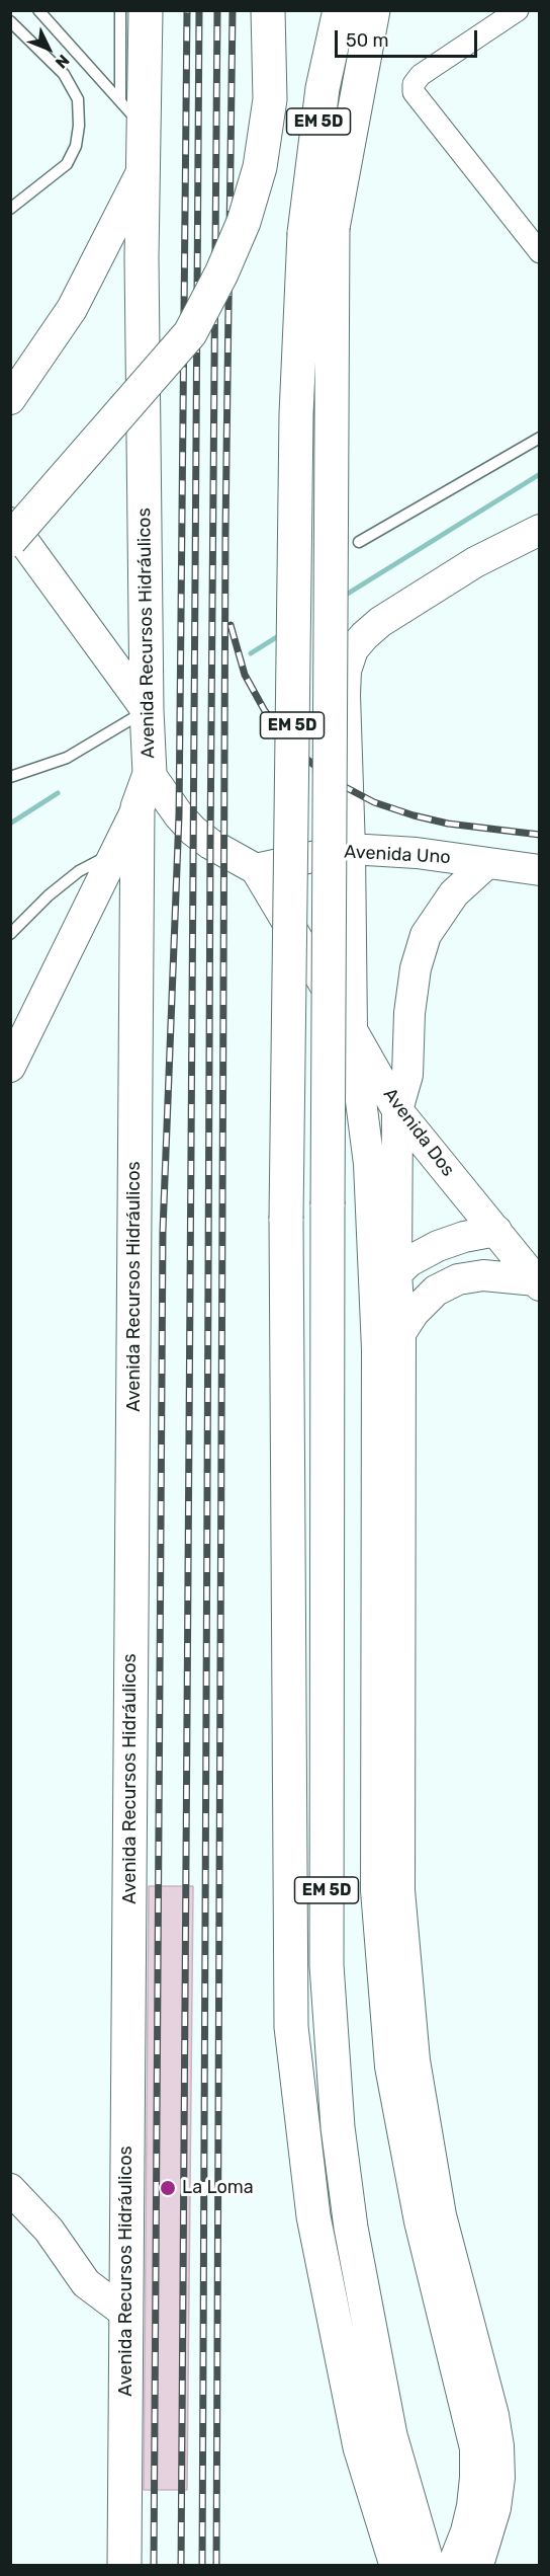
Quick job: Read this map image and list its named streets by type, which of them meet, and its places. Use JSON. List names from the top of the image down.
{
  "streets": {
    "main road": [
      "EM 5D",
      "Avenida Recursos Hidráulicos",
      "Avenida Uno",
      "Avenida Dos"
    ]
  },
  "crossings": [
    ["Avenida Uno", "Avenida Dos"]
  ],
  "places": ["La Loma"],
  "scale_bar": "50 m",
  "north": "bottom right"
}
